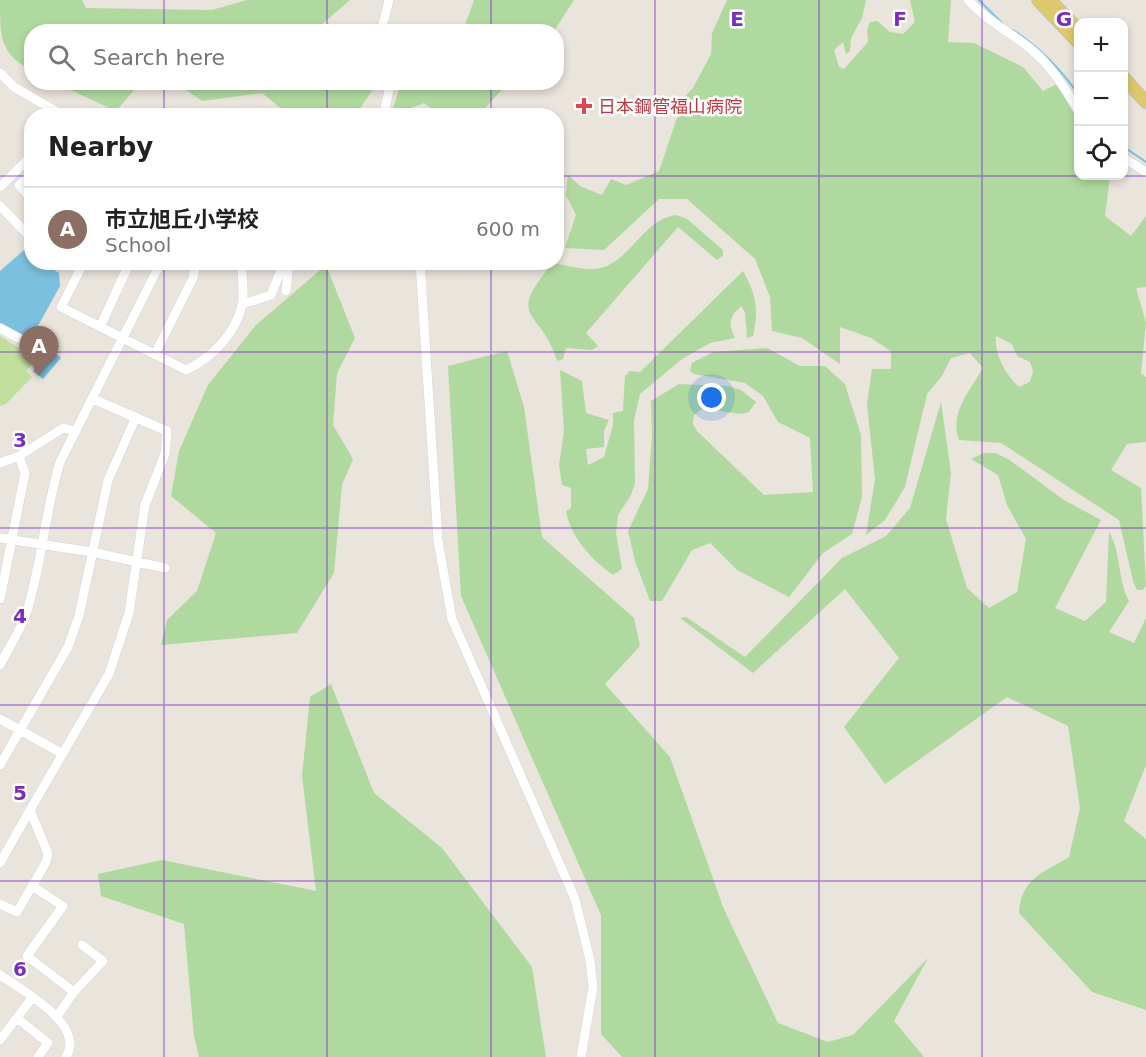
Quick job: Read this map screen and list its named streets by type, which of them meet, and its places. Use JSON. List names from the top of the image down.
{
  "places": {
    "health": ["日本鋼管福山病院"]
  },
  "page": {
    "map_buttons": ["+", "−"],
    "search": "Search here",
    "heading": "Nearby",
    "list": [
      {
        "mark": "A",
        "name": "市立旭丘小学校",
        "note": "School",
        "value": "600 m"
      }
    ],
    "pins": "A"
  },
  "grid": {
    "columns": ["E", "F", "G"],
    "rows": [
      "3",
      "4",
      "5",
      "6"
    ]
  }
}
